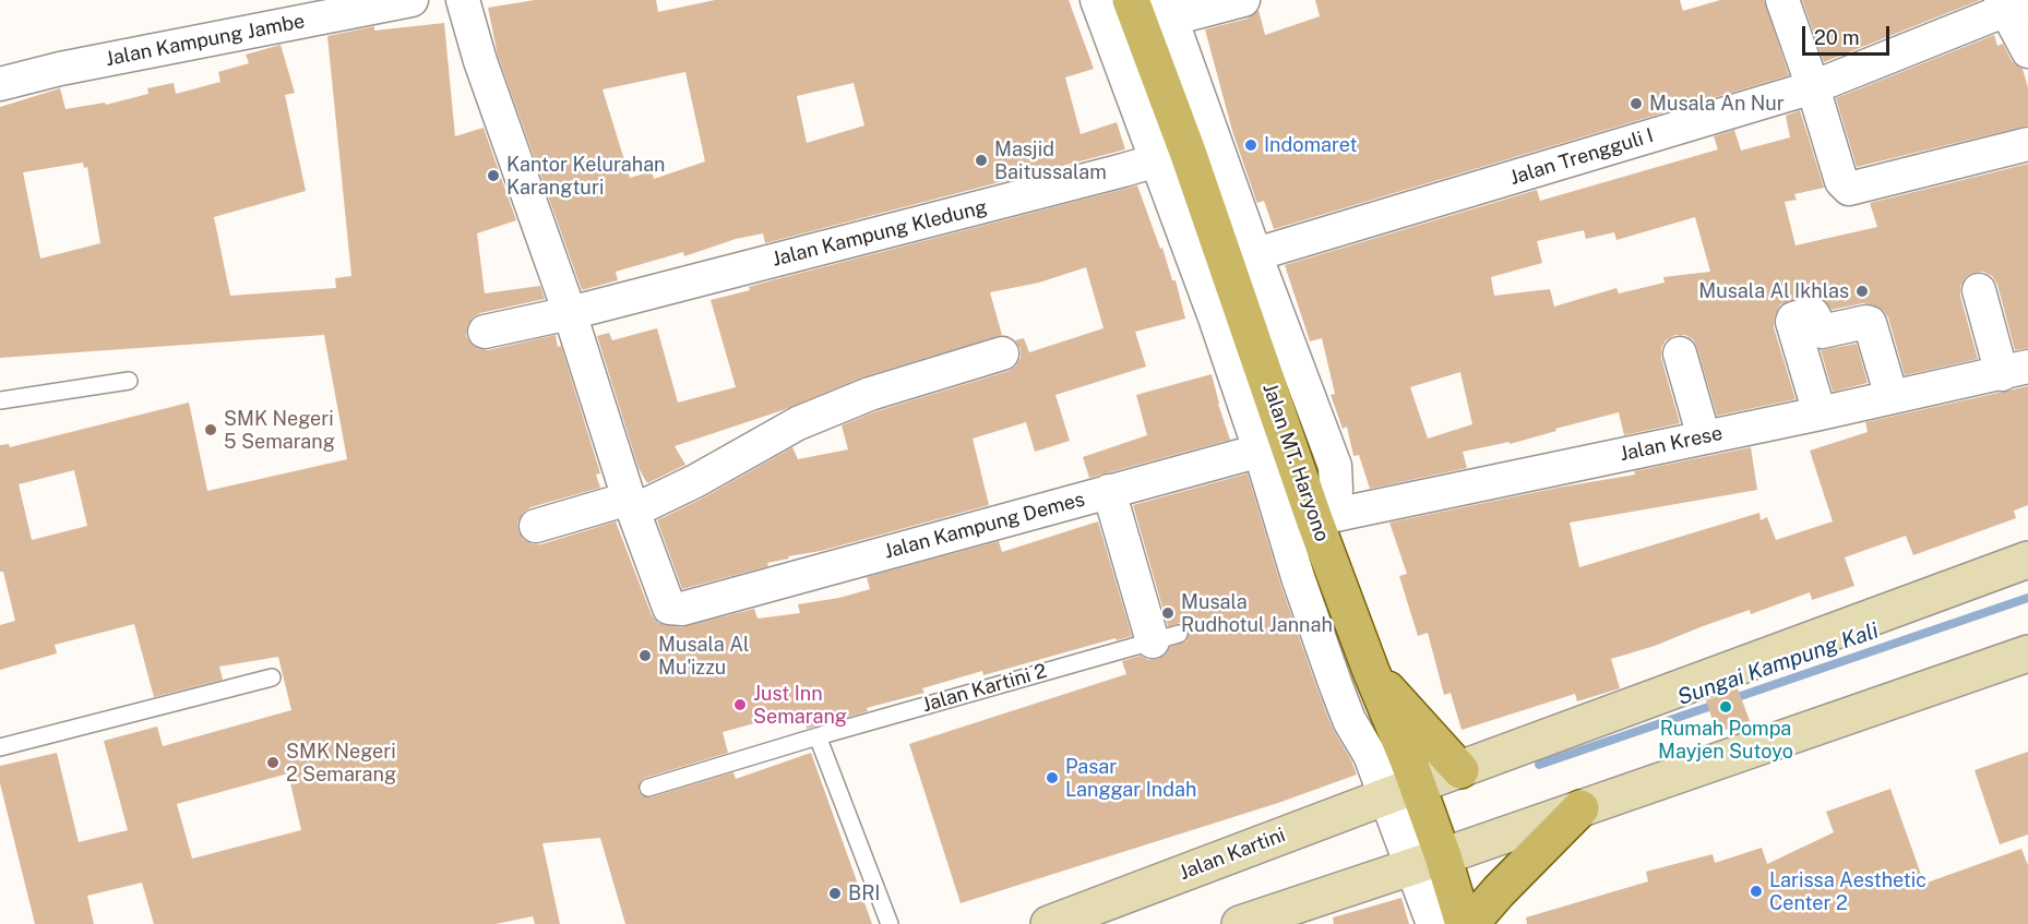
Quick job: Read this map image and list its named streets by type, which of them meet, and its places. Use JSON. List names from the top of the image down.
{
  "streets": {
    "main road": ["Jalan MT. Haryono", "Jalan Kartini"],
    "street": [
      "Jalan Kampung Jambe",
      "Jalan Trengguli I",
      "Jalan Kampung Kledung",
      "Jalan Krese",
      "Jalan Kampung Demes",
      "Jalan Kartini 2"
    ]
  },
  "crossings": [
    ["Jalan Trengguli I", "Jalan MT. Haryono"],
    ["Jalan Kampung Kledung", "Jalan MT. Haryono"],
    ["Jalan Krese", "Jalan MT. Haryono"],
    ["Jalan MT. Haryono", "Jalan Kampung Demes"],
    ["Jalan MT. Haryono", "Jalan Kartini"],
    ["Jalan Kampung Demes", "Jalan Kartini 2"]
  ],
  "water": ["Sungai Kampung Kali"],
  "places": [
    "Musala An Nur",
    "Indomaret",
    "Masjid Baitussalam",
    "Kantor Kelurahan Karangturi",
    "Musala Al Ikhlas",
    "SMK Negeri 5 Semarang",
    "Musala Rudhotul Jannah",
    "Musala Al Mu'izzu",
    "Just Inn Semarang",
    "Rumah Pompa Mayjen Sutoyo",
    "SMK Negeri 2 Semarang",
    "Pasar Langgar Indah",
    "Larissa Aesthetic Center 2",
    "BRI"
  ],
  "scale_bar": "20 m"
}
